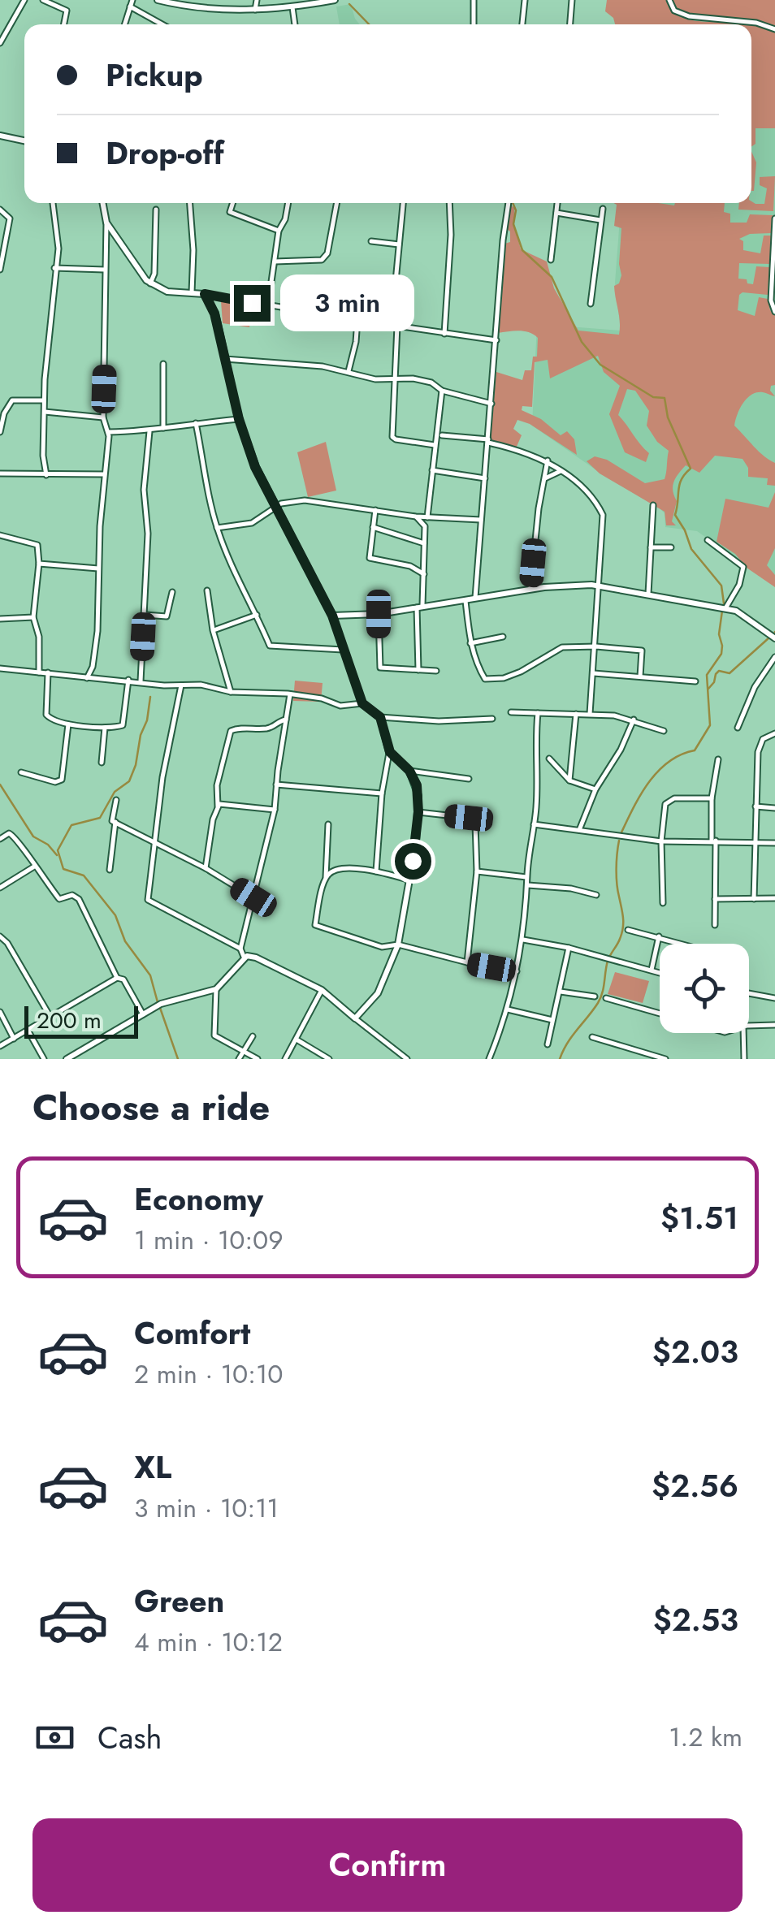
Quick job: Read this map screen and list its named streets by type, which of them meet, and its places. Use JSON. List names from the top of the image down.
{
  "scale_bar": "200 m",
  "page": {
    "banner": ["Pickup", "Drop-off"],
    "bubble": "3 min",
    "scale": "200 m",
    "heading": "Choose a ride",
    "list": [
      {
        "name": "Economy",
        "note": "1 min · 10:09",
        "value": "$1.51"
      },
      {
        "name": "Comfort",
        "note": "2 min · 10:10",
        "value": "$2.03"
      },
      {
        "name": "XL",
        "note": "3 min · 10:11",
        "value": "$2.56"
      },
      {
        "name": "Green",
        "note": "4 min · 10:12",
        "value": "$2.53"
      }
    ],
    "pay": ["Cash", "1.2 km"],
    "buttons": "Confirm"
  }
}
